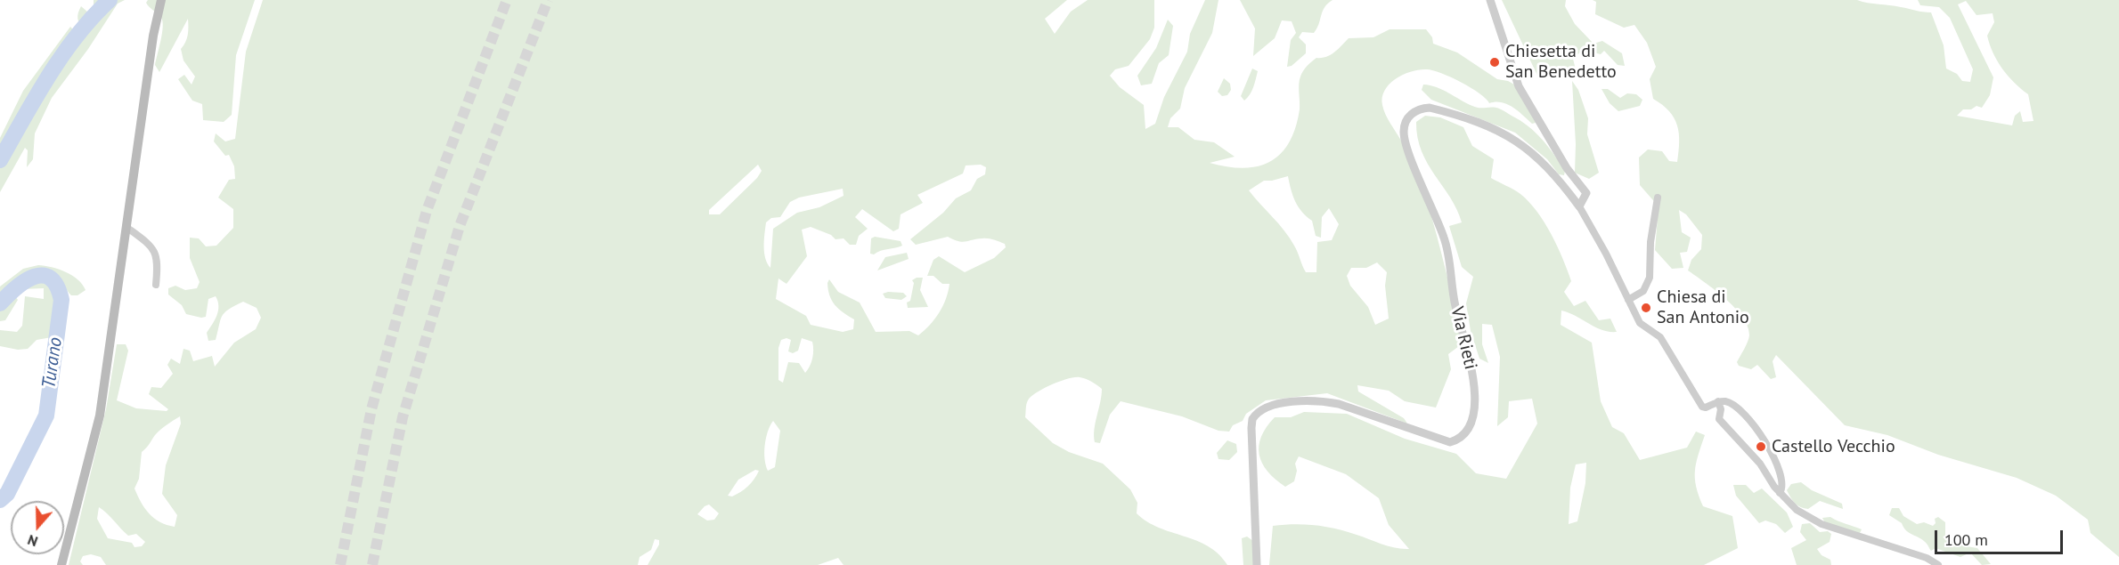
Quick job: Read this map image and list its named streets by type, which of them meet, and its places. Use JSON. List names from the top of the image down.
{
  "streets": {
    "street": ["Via Rieti"]
  },
  "water": ["Turano"],
  "places": ["Chiesetta di San Benedetto", "Chiesa di San Antonio", "Castello Vecchio"],
  "scale_bar": "100 m",
  "north": "bottom"
}
